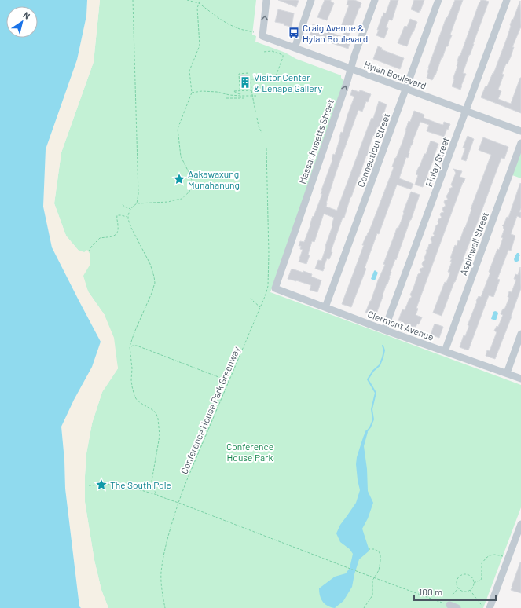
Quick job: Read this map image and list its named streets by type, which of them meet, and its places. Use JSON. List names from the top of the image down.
{
  "streets": {
    "street": [
      "Hylan Boulevard",
      "Massachusetts Street",
      "Connecticut Street",
      "Finlay Street",
      "Aspinwall Street",
      "Clermont Avenue"
    ],
    "path": ["Conference House Park Greenway"]
  },
  "crossings": [
    ["Hylan Boulevard", "Massachusetts Street"],
    ["Hylan Boulevard", "Connecticut Street"],
    ["Hylan Boulevard", "Finlay Street"],
    ["Massachusetts Street", "Clermont Avenue"],
    ["Connecticut Street", "Clermont Avenue"],
    ["Finlay Street", "Clermont Avenue"],
    ["Aspinwall Street", "Clermont Avenue"]
  ],
  "one_way": ["Massachusetts Street"],
  "parks": ["Conference House Park"],
  "places": {
    "bus stop": ["Craig Avenue & Hylan Boulevard"],
    "building": ["Visitor Center & Lenape Gallery"],
    "place": ["Aakawaxung Munahanung", "The South Pole"]
  },
  "scale_bar": "100 m",
  "north": "top right"
}
